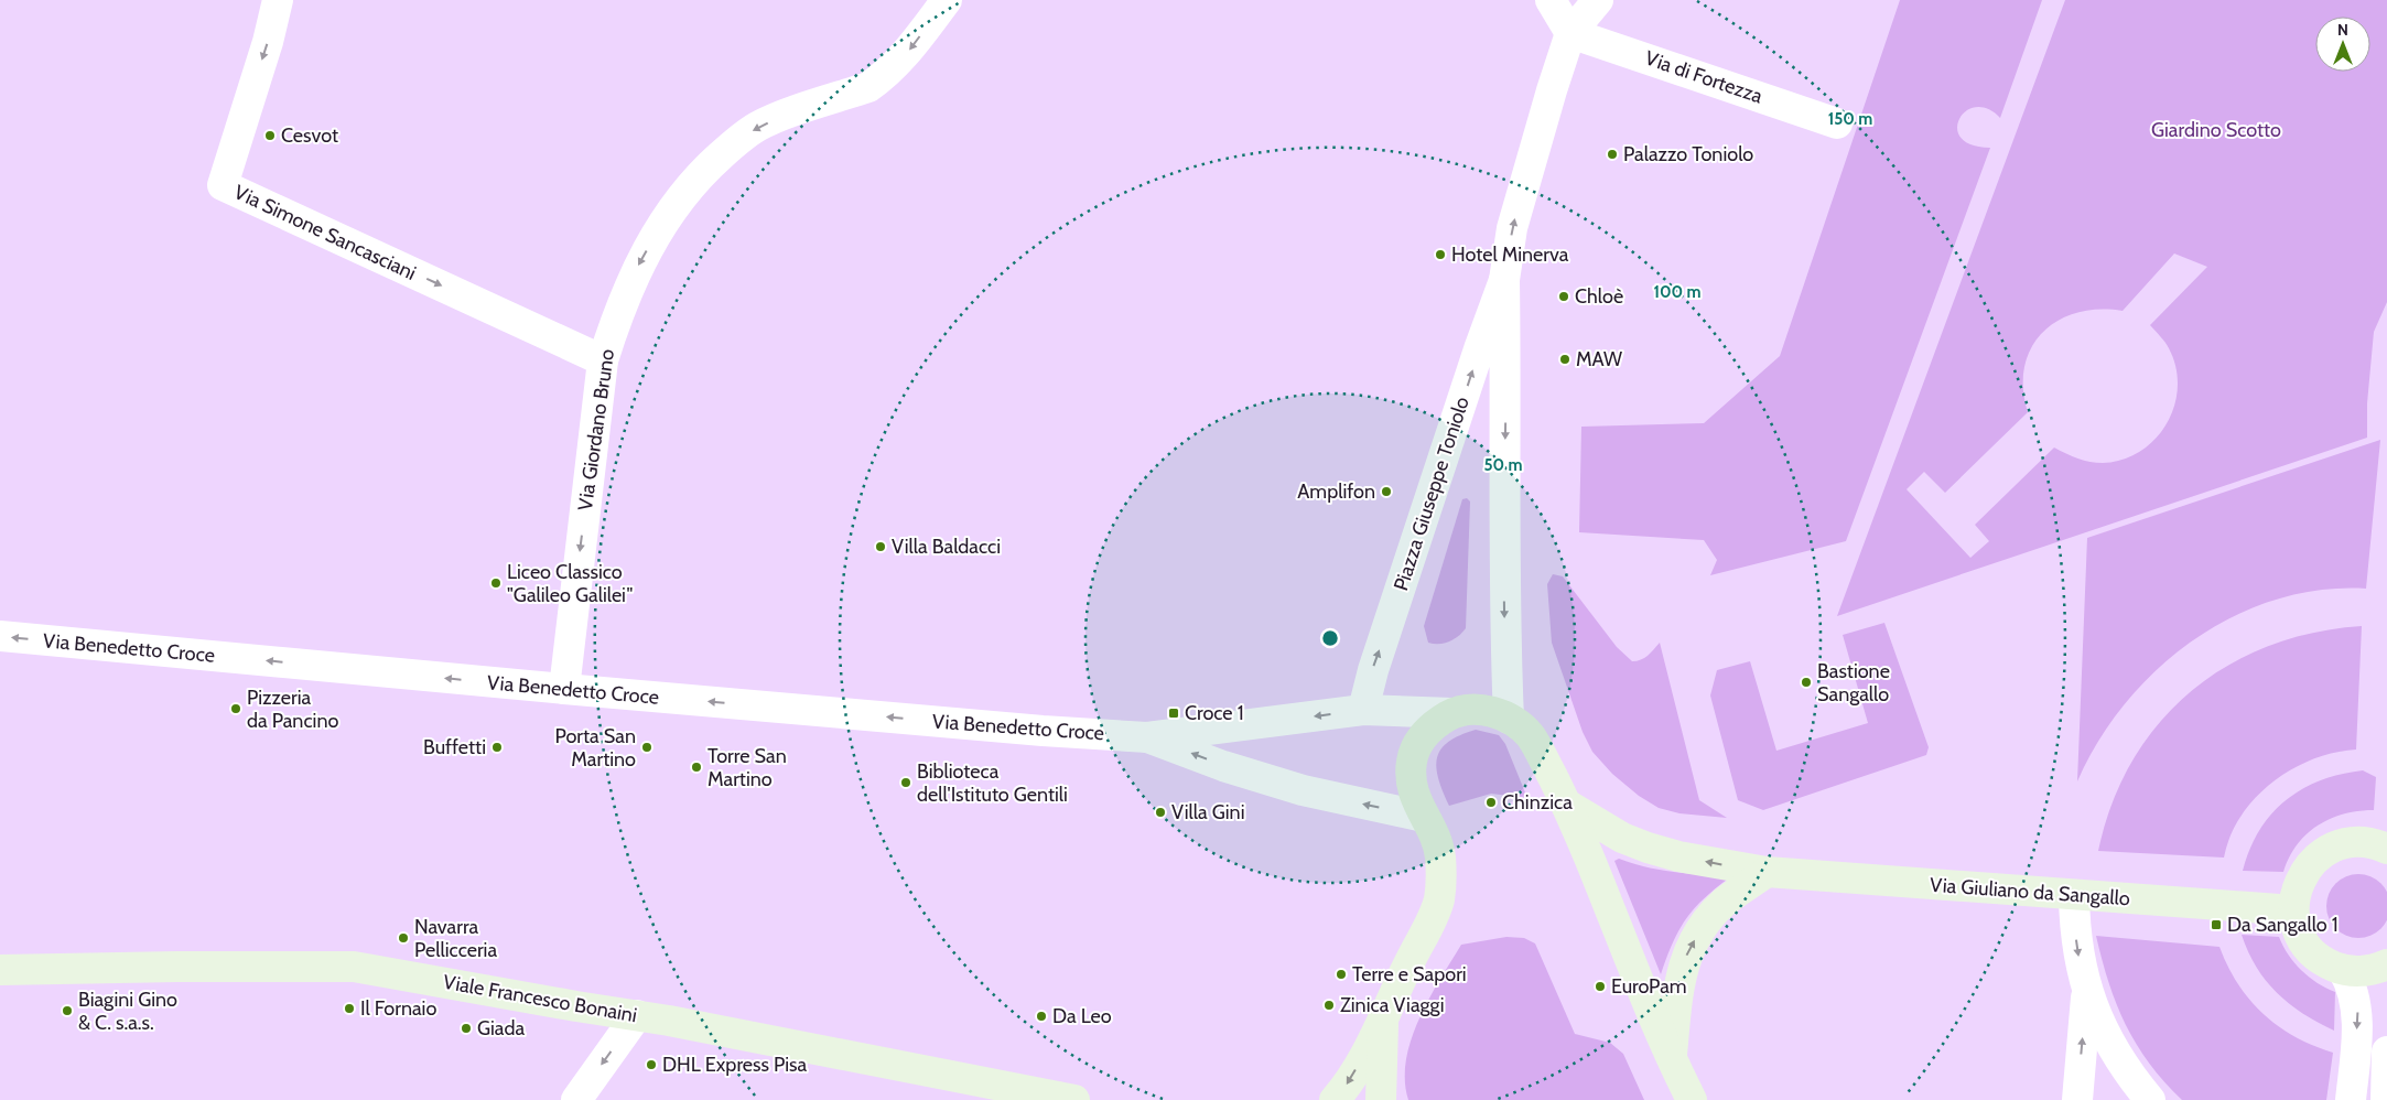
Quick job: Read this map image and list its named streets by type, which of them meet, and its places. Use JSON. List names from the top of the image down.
{
  "streets": {
    "main road": ["Via Giuliano da Sangallo", "Viale Francesco Bonaini"],
    "street": [
      "Via di Fortezza",
      "Via Simone Sancasciani",
      "Via Giordano Bruno",
      "Piazza Giuseppe Toniolo",
      "Via Benedetto Croce"
    ]
  },
  "crossings": [
    ["Via di Fortezza", "Piazza Giuseppe Toniolo"],
    ["Via Simone Sancasciani", "Via Giordano Bruno"],
    ["Via Giordano Bruno", "Via Benedetto Croce"],
    ["Piazza Giuseppe Toniolo", "Via Benedetto Croce"]
  ],
  "one_way": ["Via Giordano Bruno", "Via Benedetto Croce"],
  "parks": ["Giardino Scotto"],
  "places": {
    "other": [
      "Cesvot",
      "Palazzo Toniolo",
      "Hotel Minerva",
      "Chloè",
      "MAW",
      "Amplifon",
      "Villa Baldacci",
      "Liceo Classico \"Galileo Galilei\"",
      "Bastione Sangallo",
      "Pizzeria da Pancino",
      "Buffetti",
      "Porta San Martino",
      "Torre San Martino",
      "Biblioteca dell'Istituto Gentili",
      "Chinzica",
      "Villa Gini",
      "Navarra Pellicceria",
      "Terre e Sapori",
      "EuroPam",
      "Zinica Viaggi",
      "Il Fornaio",
      "Biagini Gino & C. s.a.s.",
      "Da Leo",
      "Giada",
      "DHL Express Pisa"
    ],
    "transit": ["Croce 1", "Da Sangallo 1"]
  },
  "north": "top",
  "rings": ["150 m", "100 m", "50 m"]
}
